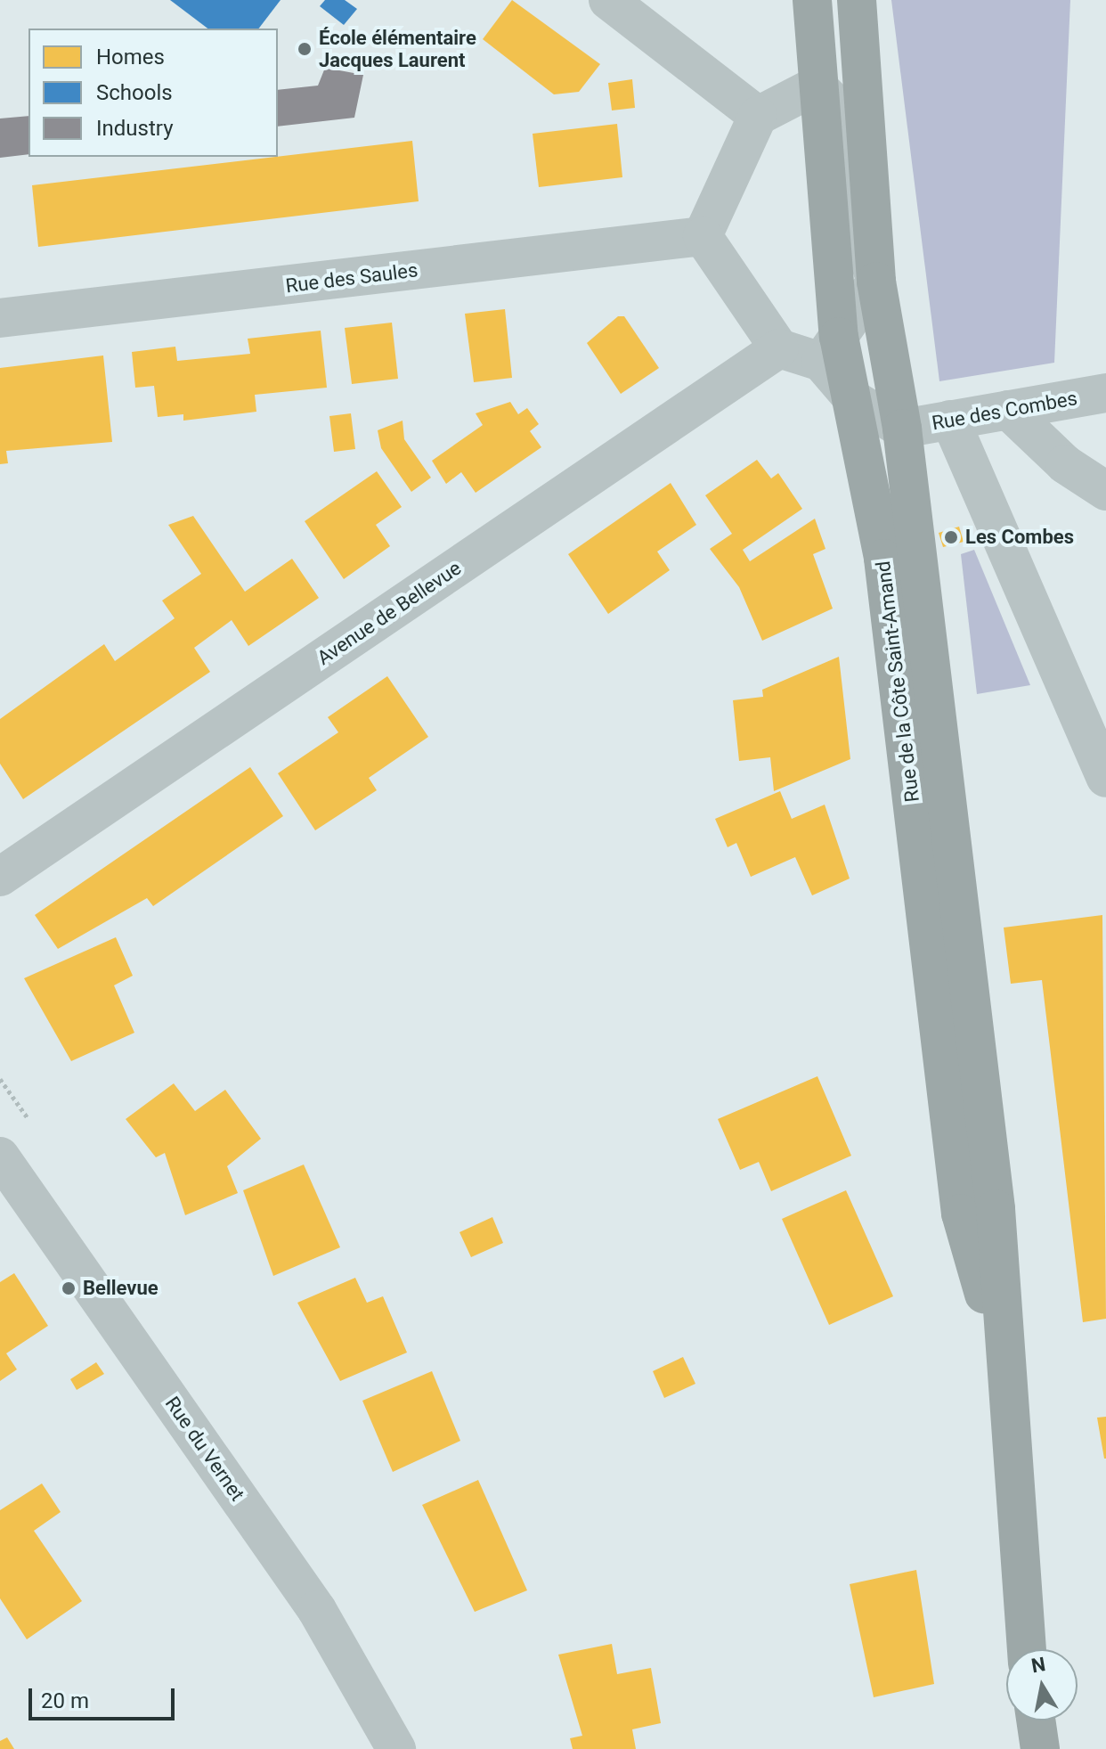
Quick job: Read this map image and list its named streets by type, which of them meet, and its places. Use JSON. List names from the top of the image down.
{
  "streets": {
    "main road": ["Rue de la Côte Saint-Amand"],
    "street": [
      "Rue des Saules",
      "Rue des Combes",
      "Avenue de Bellevue",
      "Rue du Vernet"
    ]
  },
  "crossings": [
    ["Rue des Combes", "Rue de la Côte Saint-Amand"]
  ],
  "places": ["École élémentaire Jacques Laurent", "Les Combes", "Bellevue"],
  "legend": ["Homes", "Schools", "Industry"],
  "scale_bar": "20 m",
  "north": "top"
}
